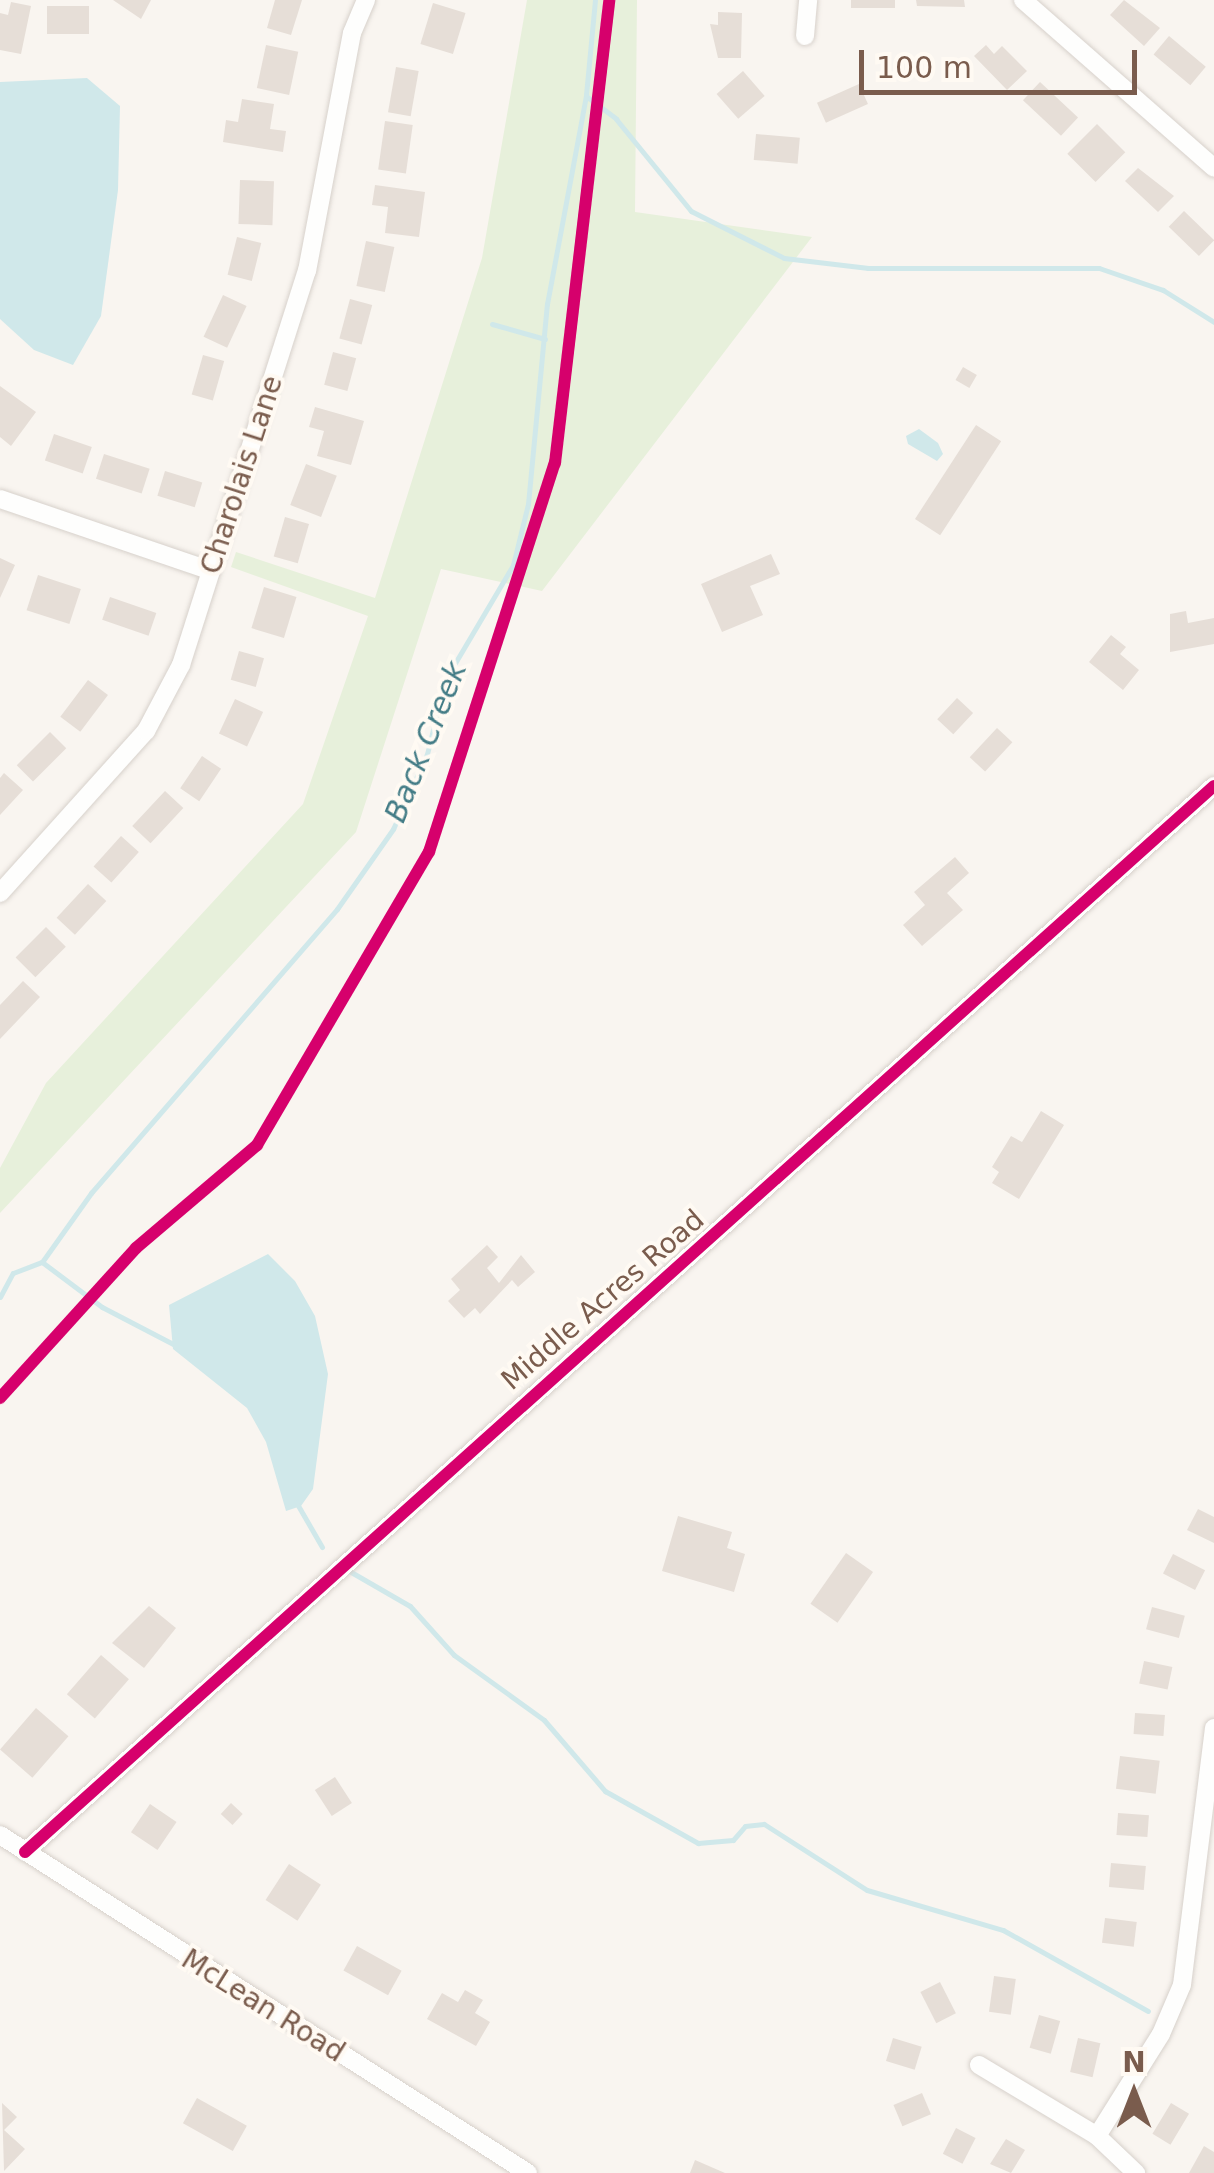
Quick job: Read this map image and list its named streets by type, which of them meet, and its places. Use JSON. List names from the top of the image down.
{
  "streets": {
    "street": ["Charolais Lane", "Middle Acres Road", "McLean Road"]
  },
  "crossings": [
    ["Middle Acres Road", "McLean Road"]
  ],
  "water": ["Back Creek"],
  "scale_bar": "100 m",
  "north": "top"
}
